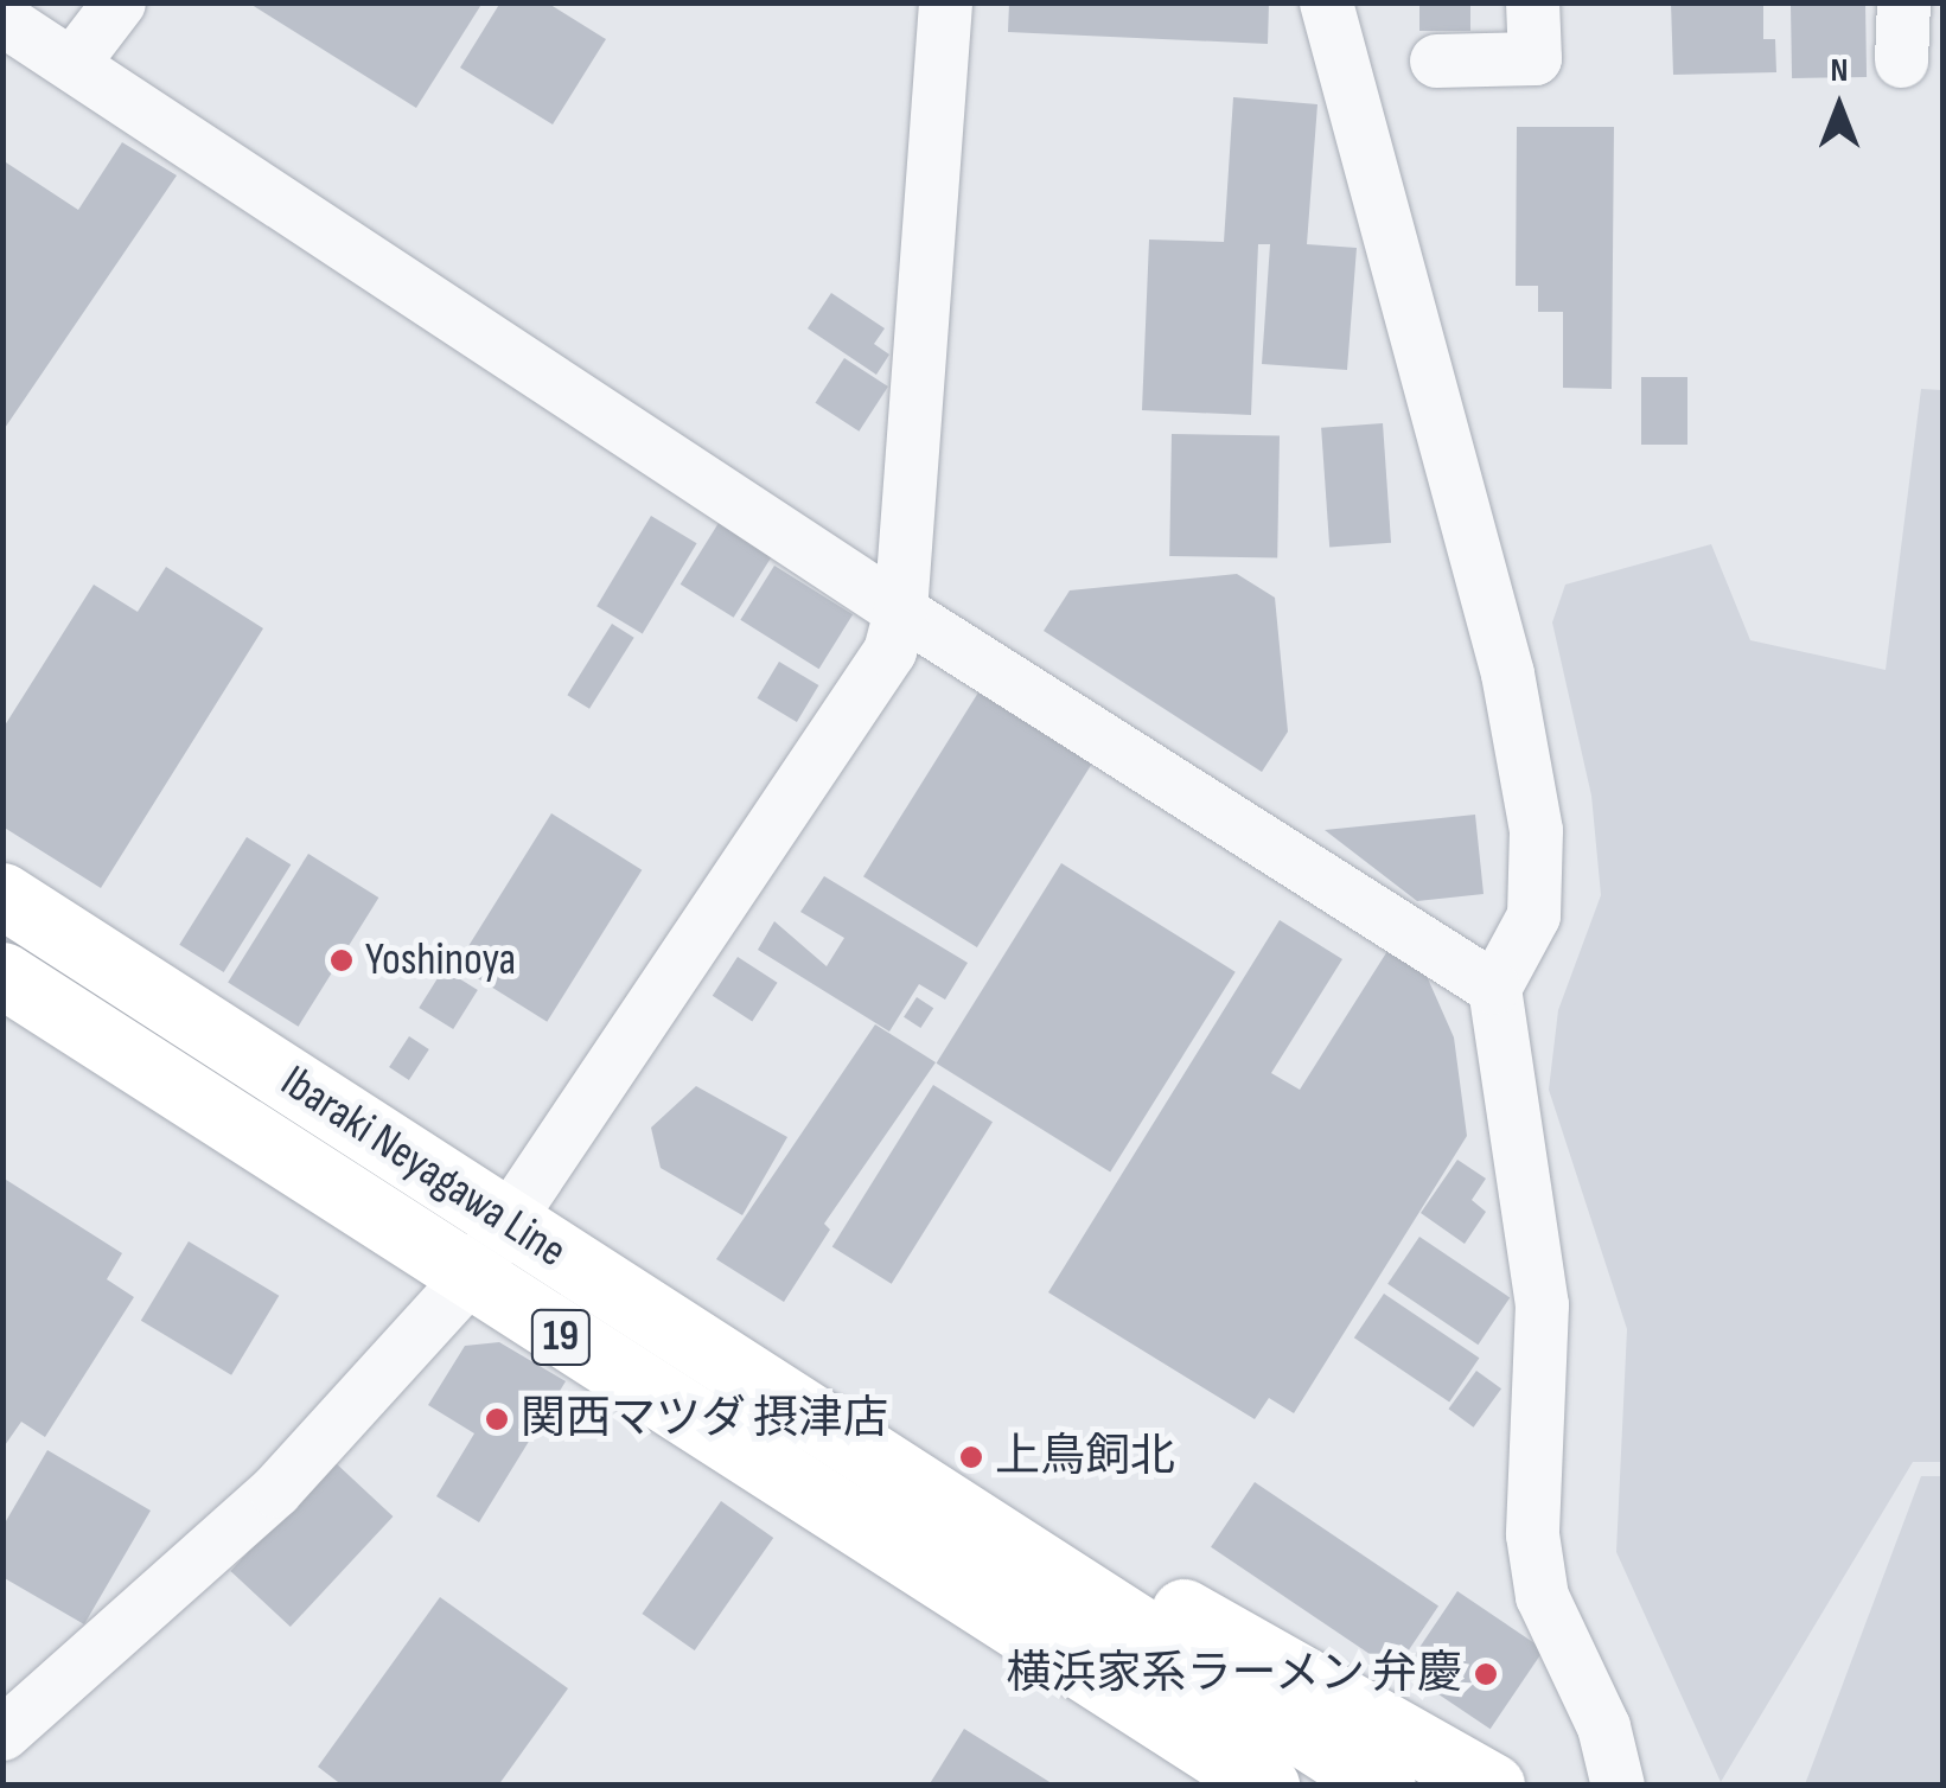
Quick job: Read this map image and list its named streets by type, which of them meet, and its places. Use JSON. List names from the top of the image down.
{
  "streets": {
    "main road": ["Ibaraki Neyagawa Line", "19"]
  },
  "places": [
    "Yoshinoya",
    "関西マツダ 摂津店",
    "上鳥飼北",
    "横浜家系ラーメン 弁慶"
  ],
  "north": "top"
}
